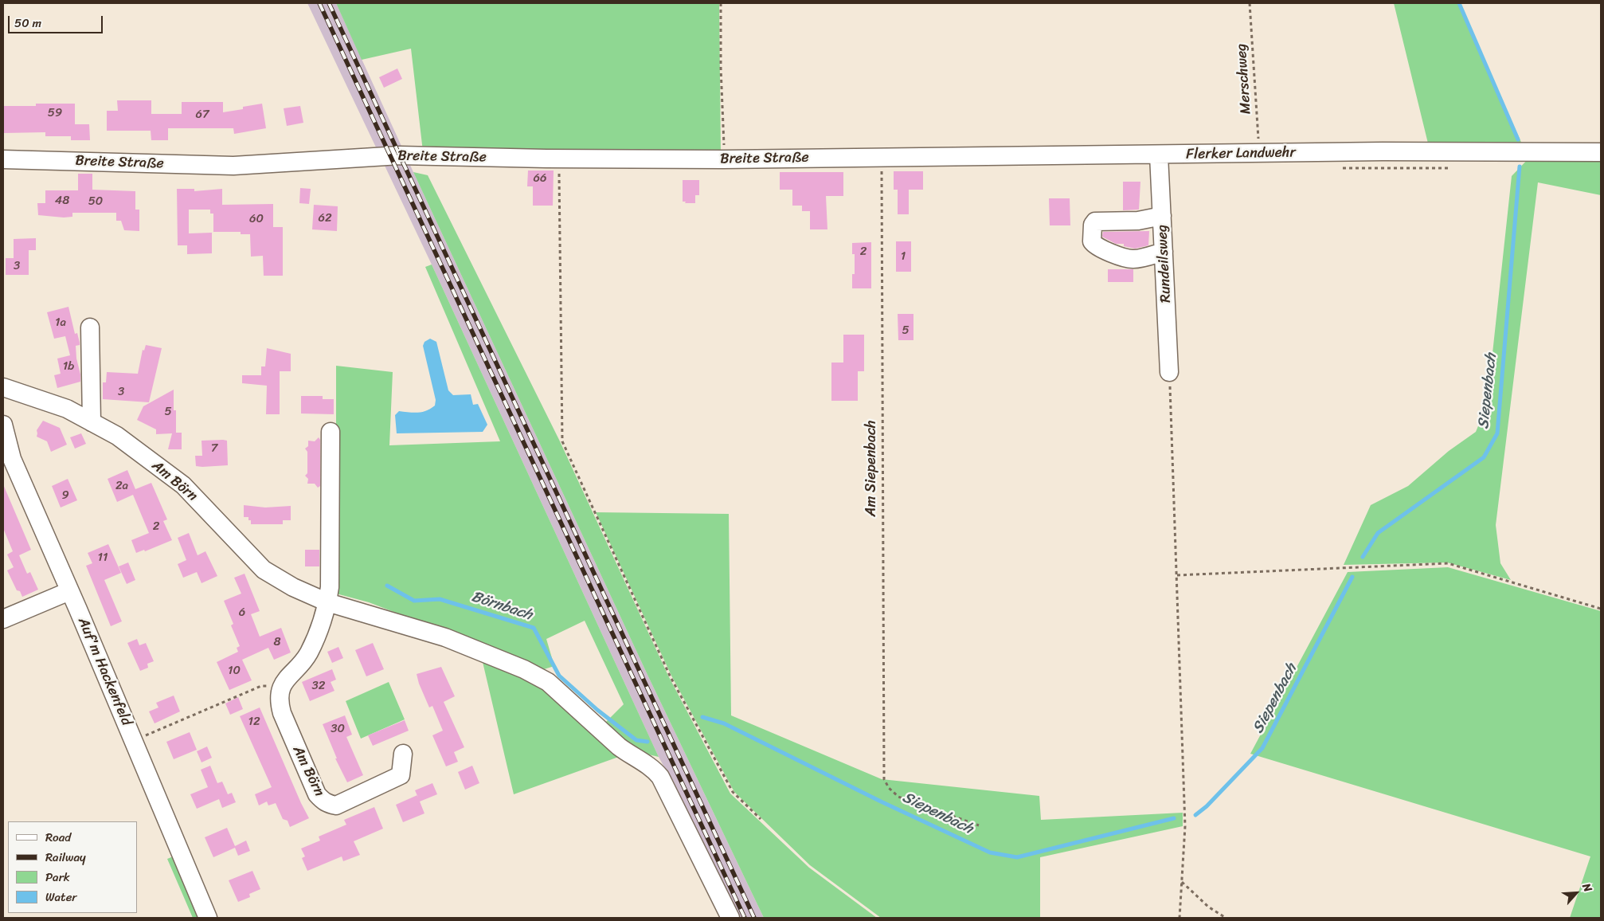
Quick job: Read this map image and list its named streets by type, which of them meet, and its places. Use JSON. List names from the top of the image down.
{
  "streets": {
    "street": [
      "Flerker Landwehr",
      "Breite Straße",
      "Rundeilsweg",
      "Am Börn",
      "Auf'm Hackenfeld"
    ],
    "path": ["Merschweg", "Am Siepenbach"]
  },
  "crossings": [
    ["Merschweg", "Flerker Landwehr"],
    ["Flerker Landwehr", "Breite Straße"],
    ["Flerker Landwehr", "Rundeilsweg"],
    ["Flerker Landwehr", "Am Siepenbach"],
    ["Breite Straße", "Am Siepenbach"]
  ],
  "water": ["Siepenbach", "Börnbach"],
  "house_numbers": [
    "59",
    "67",
    "66",
    "48",
    "50",
    "62",
    "60",
    "2",
    "1",
    "3",
    "1a",
    "5",
    "1b",
    "3",
    "5",
    "7",
    "2a",
    "9",
    "2",
    "11",
    "6",
    "8",
    "10",
    "32",
    "12",
    "30"
  ],
  "legend": [
    "Road",
    "Railway",
    "Park",
    "Water"
  ],
  "scale_bar": "50 m",
  "north": "top right"
}
